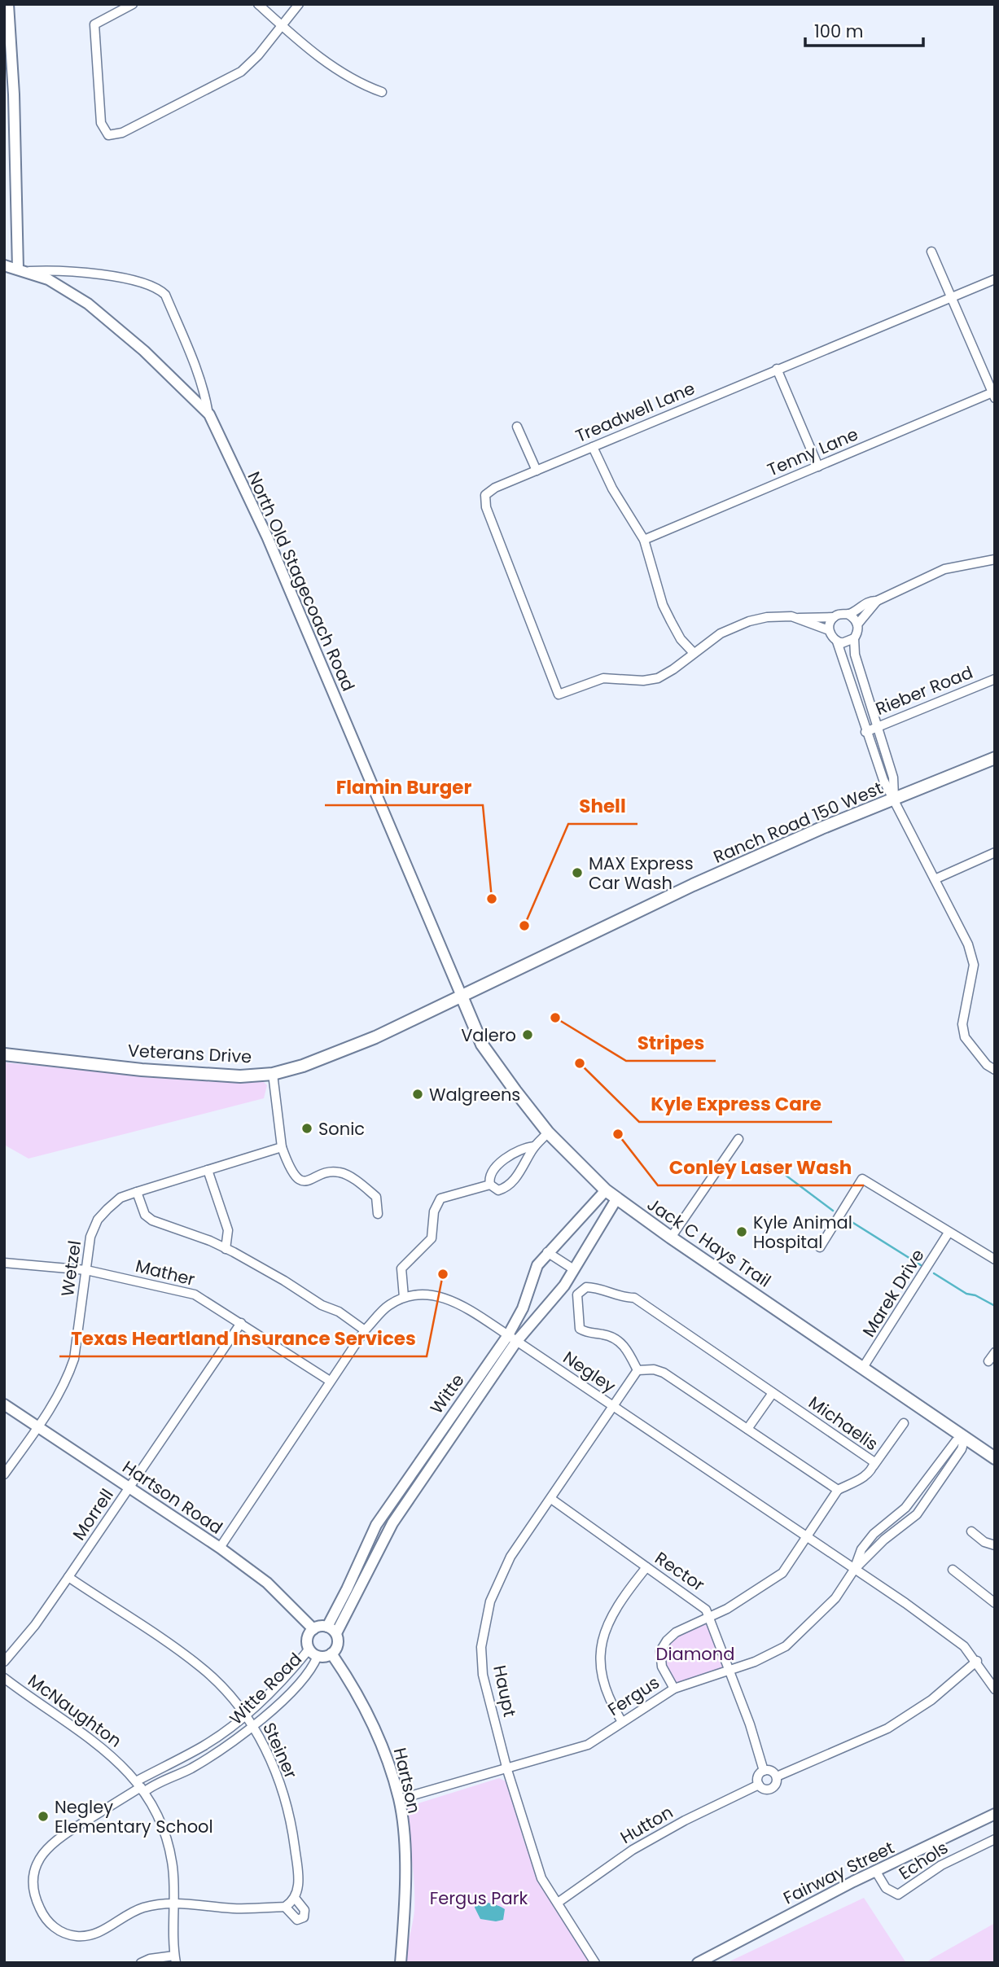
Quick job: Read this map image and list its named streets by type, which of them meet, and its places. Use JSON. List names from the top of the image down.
{
  "streets": {
    "main road": ["Ranch Road 150 West", "Veterans Drive", "Jack C Hays Trail"],
    "street": [
      "Treadwell Lane",
      "Tenny Lane",
      "North Old Stagecoach Road",
      "Rieber Road",
      "Wetzel",
      "Mather",
      "Marek Drive",
      "Negley",
      "Witte",
      "Michaelis",
      "Hartson Road",
      "Morrell",
      "Rector",
      "Witte Road",
      "Haupt",
      "Fergus",
      "McNaughton",
      "Steiner",
      "Hartson",
      "Hutton",
      "Echols",
      "Fairway Street"
    ]
  },
  "crossings": [
    ["North Old Stagecoach Road", "Ranch Road 150 West"],
    ["North Old Stagecoach Road", "Veterans Drive"],
    ["North Old Stagecoach Road", "Jack C Hays Trail"],
    ["Ranch Road 150 West", "Veterans Drive"],
    ["Ranch Road 150 West", "Jack C Hays Trail"],
    ["Veterans Drive", "Jack C Hays Trail"],
    ["Jack C Hays Trail", "Marek Drive"],
    ["Jack C Hays Trail", "Witte"],
    ["Jack C Hays Trail", "Fergus"],
    ["Wetzel", "Mather"],
    ["Wetzel", "Hartson Road"],
    ["Mather", "Morrell"],
    ["Negley", "Witte"],
    ["Negley", "Haupt"],
    ["Negley", "Fergus"],
    ["Witte", "Hartson Road"],
    ["Witte", "Witte Road"],
    ["Witte", "Hartson"],
    ["Hartson Road", "Morrell"],
    ["Hartson Road", "Witte Road"],
    ["Hartson Road", "Hartson"],
    ["Morrell", "Steiner"],
    ["Rector", "Haupt"],
    ["Rector", "Fergus"],
    ["Rector", "Hutton"],
    ["Witte Road", "McNaughton"],
    ["Witte Road", "Steiner"],
    ["Witte Road", "Hartson"],
    ["Haupt", "Fergus"],
    ["Haupt", "Hutton"],
    ["Fergus", "Hartson"],
    ["Echols", "Fairway Street"]
  ],
  "parks": ["Diamond", "Fergus Park"],
  "places": [
    "MAX Express Car Wash",
    "Flamin Burger",
    "Shell",
    "Stripes",
    "Valero",
    "Kyle Express Care",
    "Walgreens",
    "Sonic",
    "Conley Laser Wash",
    "Kyle Animal Hospital",
    "Texas Heartland Insurance Services",
    "Negley Elementary School"
  ],
  "scale_bar": "100 m"
}
